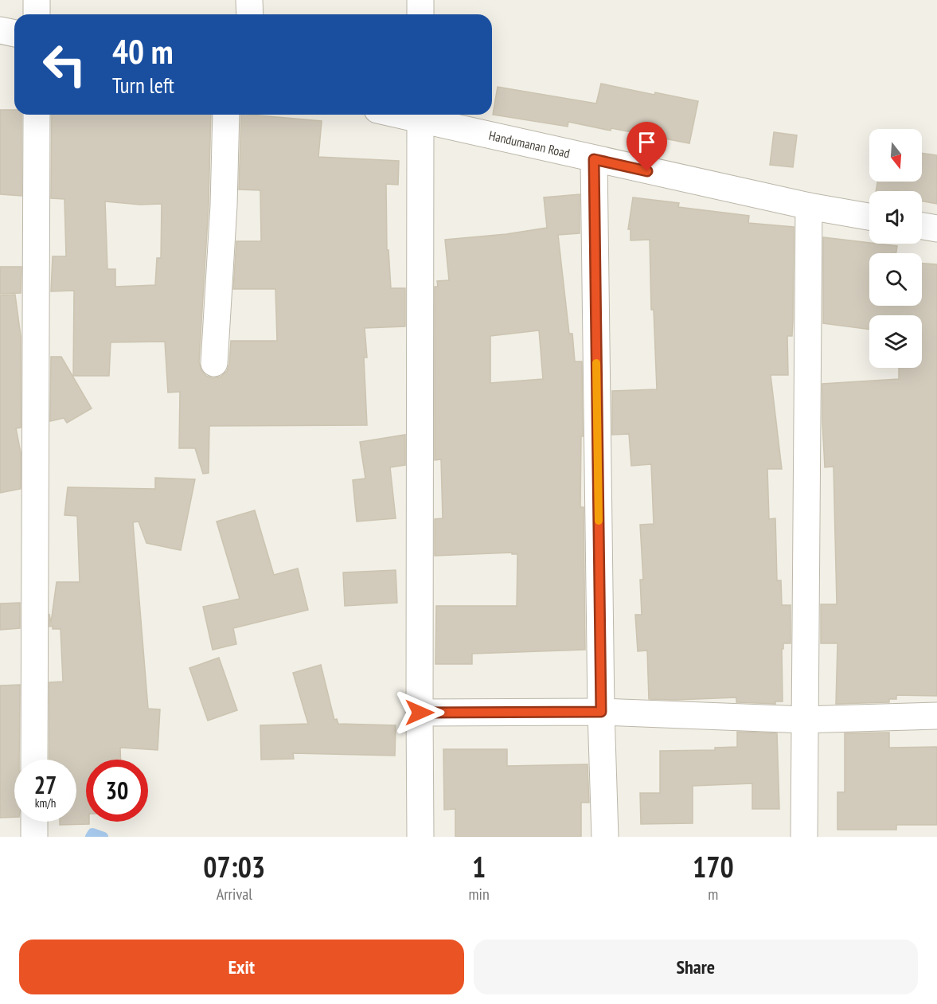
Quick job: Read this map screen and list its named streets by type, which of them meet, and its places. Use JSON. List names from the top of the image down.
{
  "streets": {
    "street": ["Handumanan Road"]
  },
  "north": "bottom",
  "page": {
    "turn": ["40 m", "Turn left"],
    "speed": "27 km/h",
    "limit": "30",
    "eta": [
      "07:03",
      "Arrival",
      "1",
      "min",
      "170",
      "m"
    ],
    "buttons": ["Exit", "Share"]
  }
}
